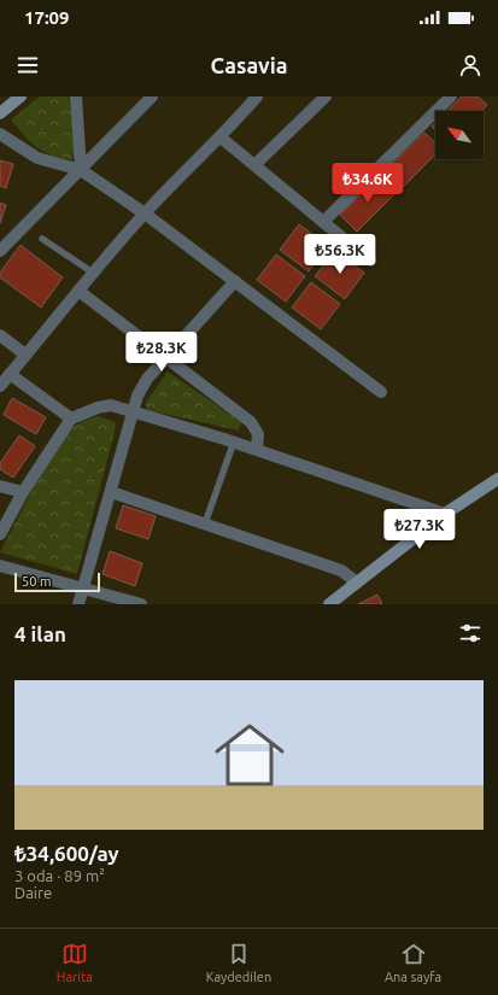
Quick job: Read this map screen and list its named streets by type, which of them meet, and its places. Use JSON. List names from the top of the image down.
{
  "scale_bar": "50 m",
  "north": "top left",
  "page": {
    "status": "17:09",
    "header": "Casavia",
    "price": [
      "₺34.6K",
      "₺56.3K",
      "₺28.3K",
      "₺27.3K"
    ],
    "scale": "50 m",
    "heading": "4 ilan",
    "list": [
      {
        "name": "₺34,600/ay",
        "note": "3 oda · 89 m² · Daire"
      }
    ],
    "tabs": ["Harita", "Kaydedilen", "Ana sayfa"]
  }
}
